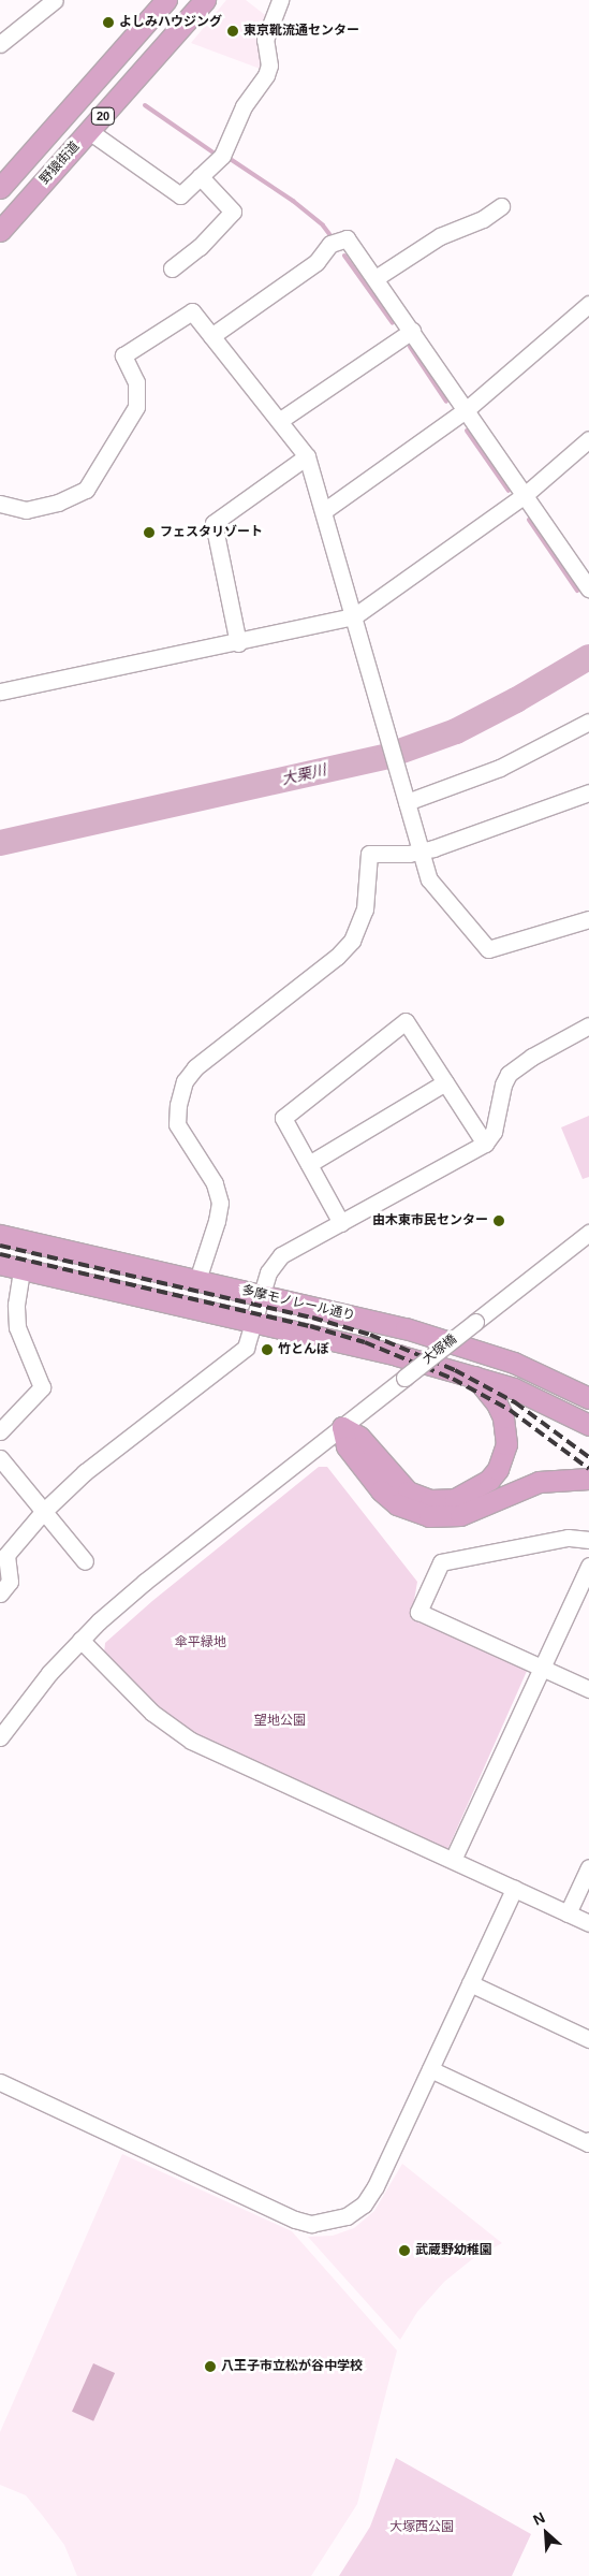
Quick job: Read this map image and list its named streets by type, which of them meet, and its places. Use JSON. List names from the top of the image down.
{
  "streets": {
    "main road": ["20", "野猿街道", "多摩モノレール通り"],
    "street": ["大塚橋"]
  },
  "water": ["大栗川"],
  "parks": ["傘平緑地", "望地公園", "大塚西公園"],
  "places": [
    "よしみハウジング",
    "東京靴流通センター",
    "フェスタリゾート",
    "由木東市民センター",
    "竹とんぼ",
    "武蔵野幼稚園",
    "八王子市立松が谷中学校"
  ],
  "north": "top left"
}
